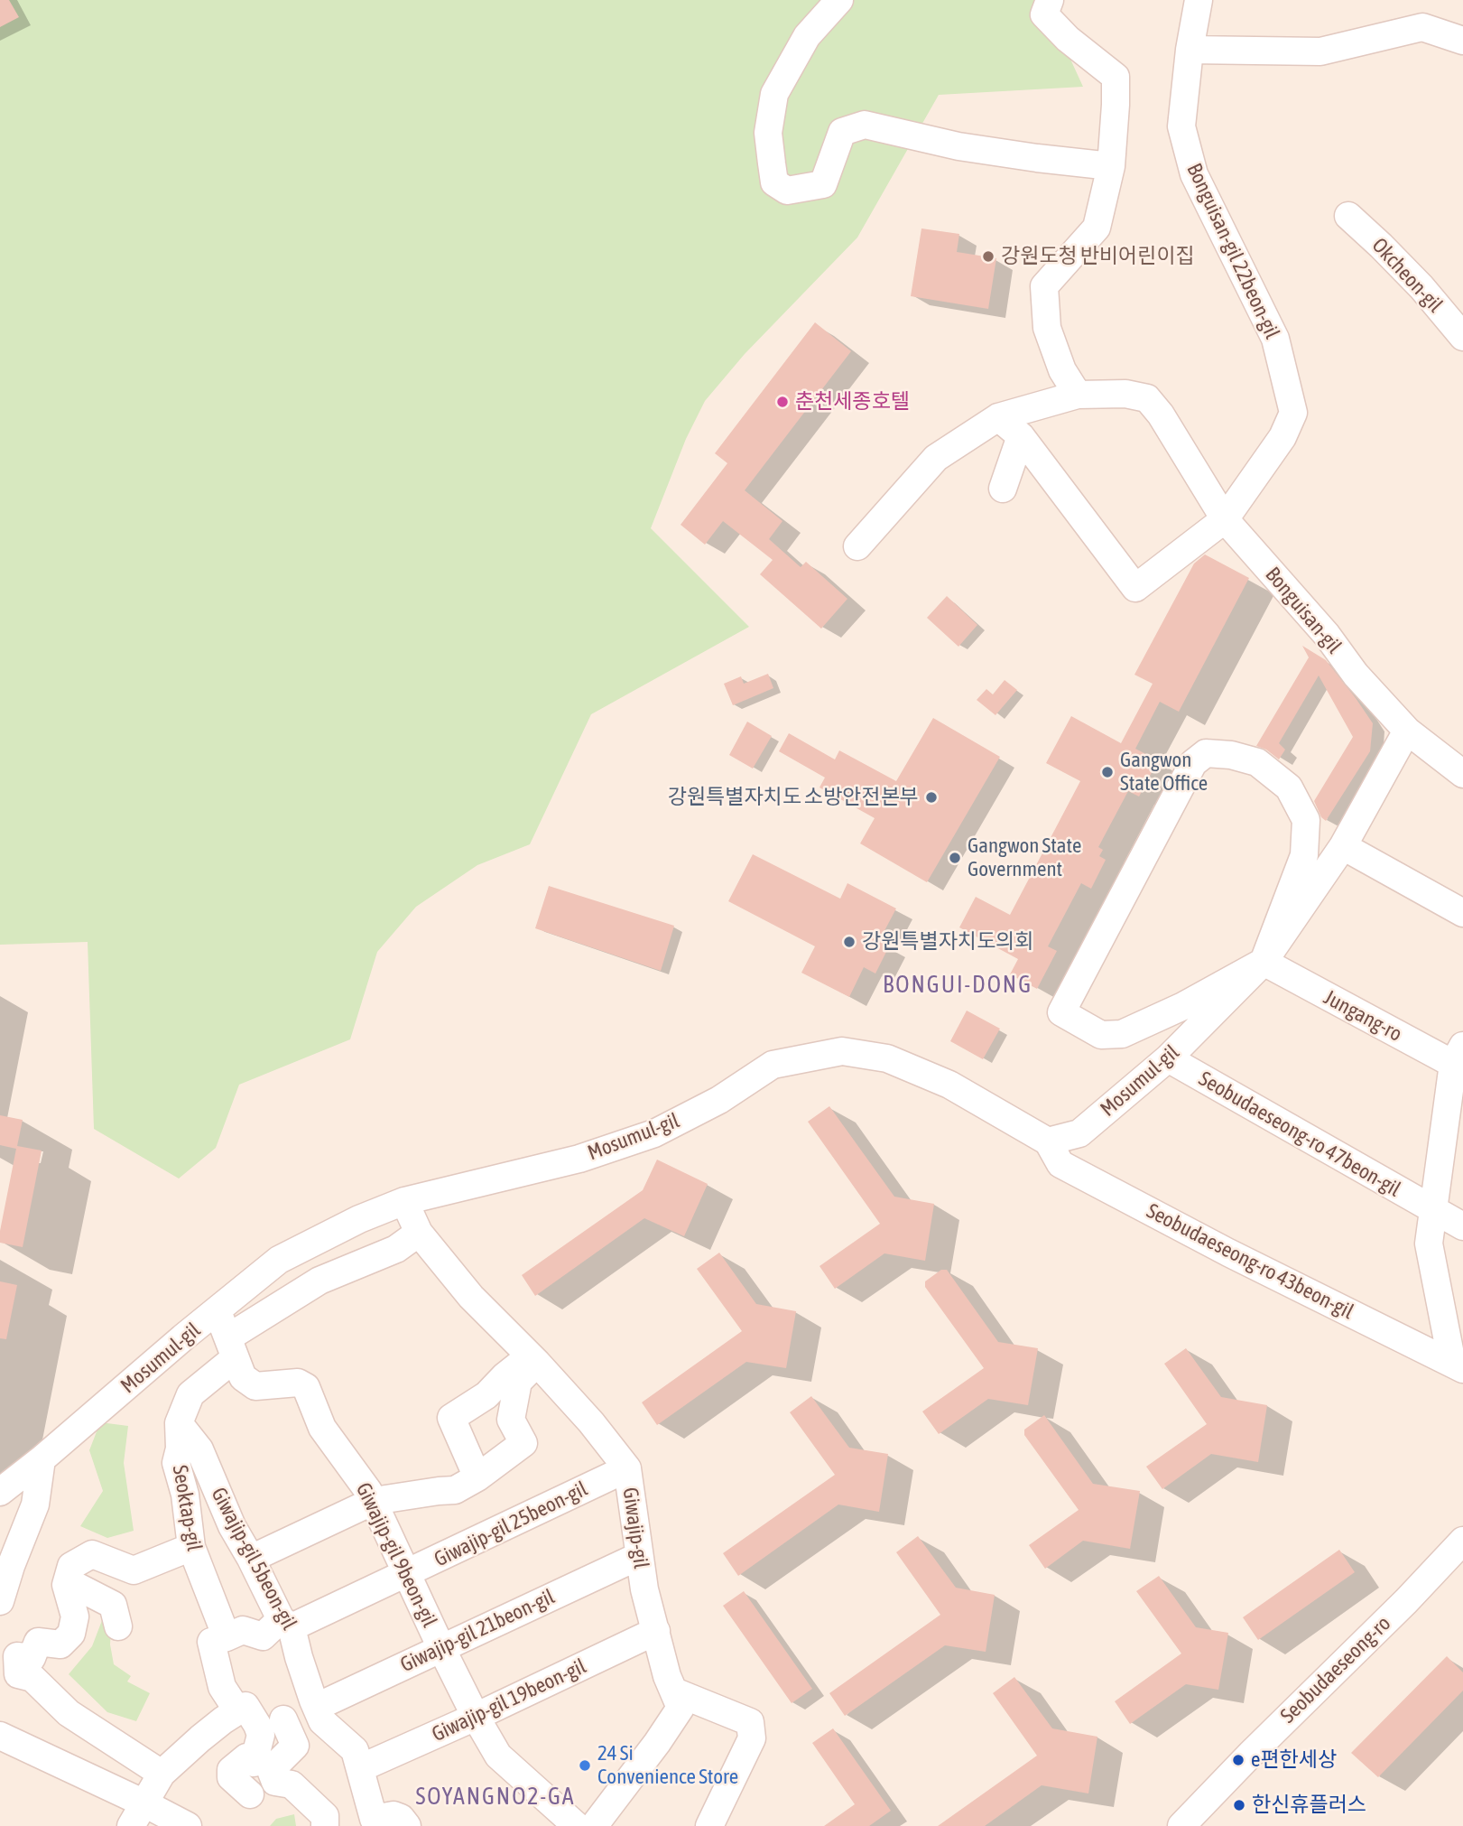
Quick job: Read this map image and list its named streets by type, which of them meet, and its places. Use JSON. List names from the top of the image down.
{
  "streets": {
    "street": [
      "Bonguisan-gil 22beon-gil",
      "Okcheon-gil",
      "Bonguisan-gil",
      "Jungang-ro",
      "Mosumul-gil",
      "Seobudaeseong-ro 47beon-gil",
      "Seobudaeseong-ro 43beon-gil",
      "Seoktap-gil",
      "Giwajip-gil 25beon-gil",
      "Giwajip-gil",
      "Giwajip-gil 9beon-gil",
      "Giwajip-gil 5beon-gil",
      "Giwajip-gil 21beon-gil",
      "Seobudaeseong-ro",
      "Giwajip-gil 19beon-gil"
    ]
  },
  "crossings": [
    ["Bonguisan-gil 22beon-gil", "Bonguisan-gil"],
    ["Jungang-ro", "Mosumul-gil"],
    ["Mosumul-gil", "Seobudaeseong-ro 47beon-gil"],
    ["Mosumul-gil", "Seobudaeseong-ro 43beon-gil"],
    ["Mosumul-gil", "Giwajip-gil"],
    ["Mosumul-gil", "Giwajip-gil 9beon-gil"],
    ["Seoktap-gil", "Giwajip-gil"],
    ["Seoktap-gil", "Giwajip-gil 9beon-gil"],
    ["Seoktap-gil", "Giwajip-gil 5beon-gil"],
    ["Giwajip-gil 25beon-gil", "Giwajip-gil"],
    ["Giwajip-gil 25beon-gil", "Giwajip-gil 9beon-gil"],
    ["Giwajip-gil 25beon-gil", "Giwajip-gil 5beon-gil"],
    ["Giwajip-gil", "Giwajip-gil 21beon-gil"],
    ["Giwajip-gil", "Giwajip-gil 19beon-gil"],
    ["Giwajip-gil 9beon-gil", "Giwajip-gil 21beon-gil"],
    ["Giwajip-gil 9beon-gil", "Giwajip-gil 19beon-gil"],
    ["Giwajip-gil 5beon-gil", "Giwajip-gil 21beon-gil"],
    ["Giwajip-gil 5beon-gil", "Giwajip-gil 19beon-gil"]
  ],
  "districts": ["BONGUI-DONG", "SOYANGNO2-GA"],
  "places": [
    "강원도청 반비어린이집",
    "춘천세종호텔",
    "Gangwon State Office",
    "강원특별자치도 소방안전본부",
    "Gangwon State Government",
    "강원특별자치도의회",
    "e편한세상",
    "24 Si Convenience Store",
    "한신휴플러스"
  ]
}
